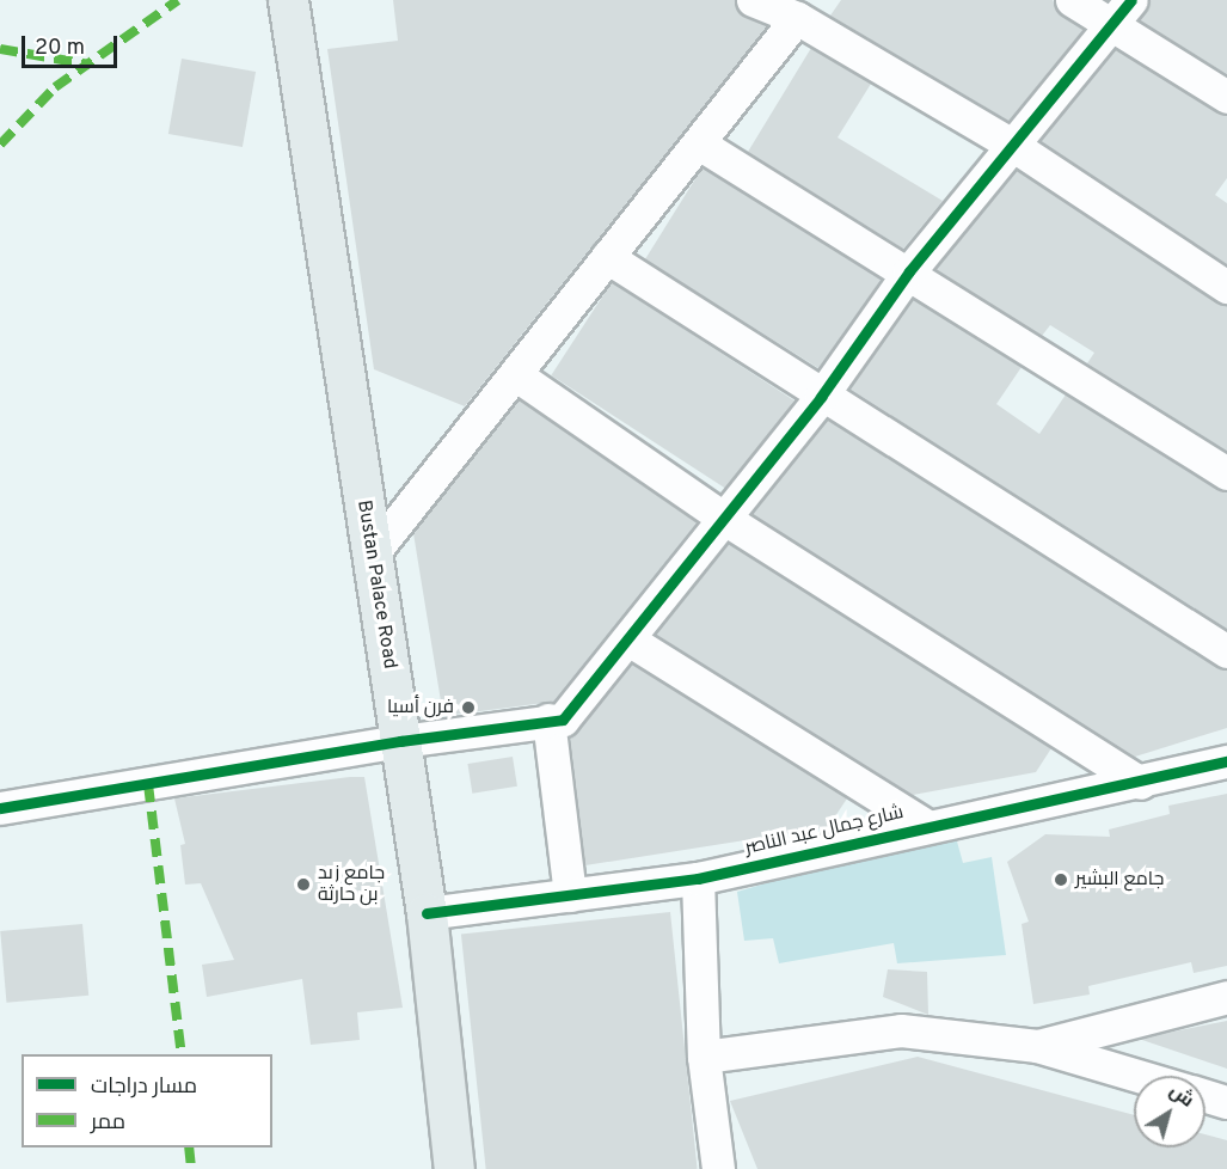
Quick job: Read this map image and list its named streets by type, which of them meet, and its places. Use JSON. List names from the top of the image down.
{
  "streets": {
    "main road": ["Bustan Palace Road"],
    "street": ["شارع جمال عبد الناصر"]
  },
  "crossings": [
    ["Bustan Palace Road", "شارع جمال عبد الناصر"]
  ],
  "places": ["فرن أسيا", "جامع البشير", "جامع زيد بن حارثة"],
  "legend": ["مسار دراجات", "ممر"],
  "scale_bar": "20 m",
  "north": "top right"
}
